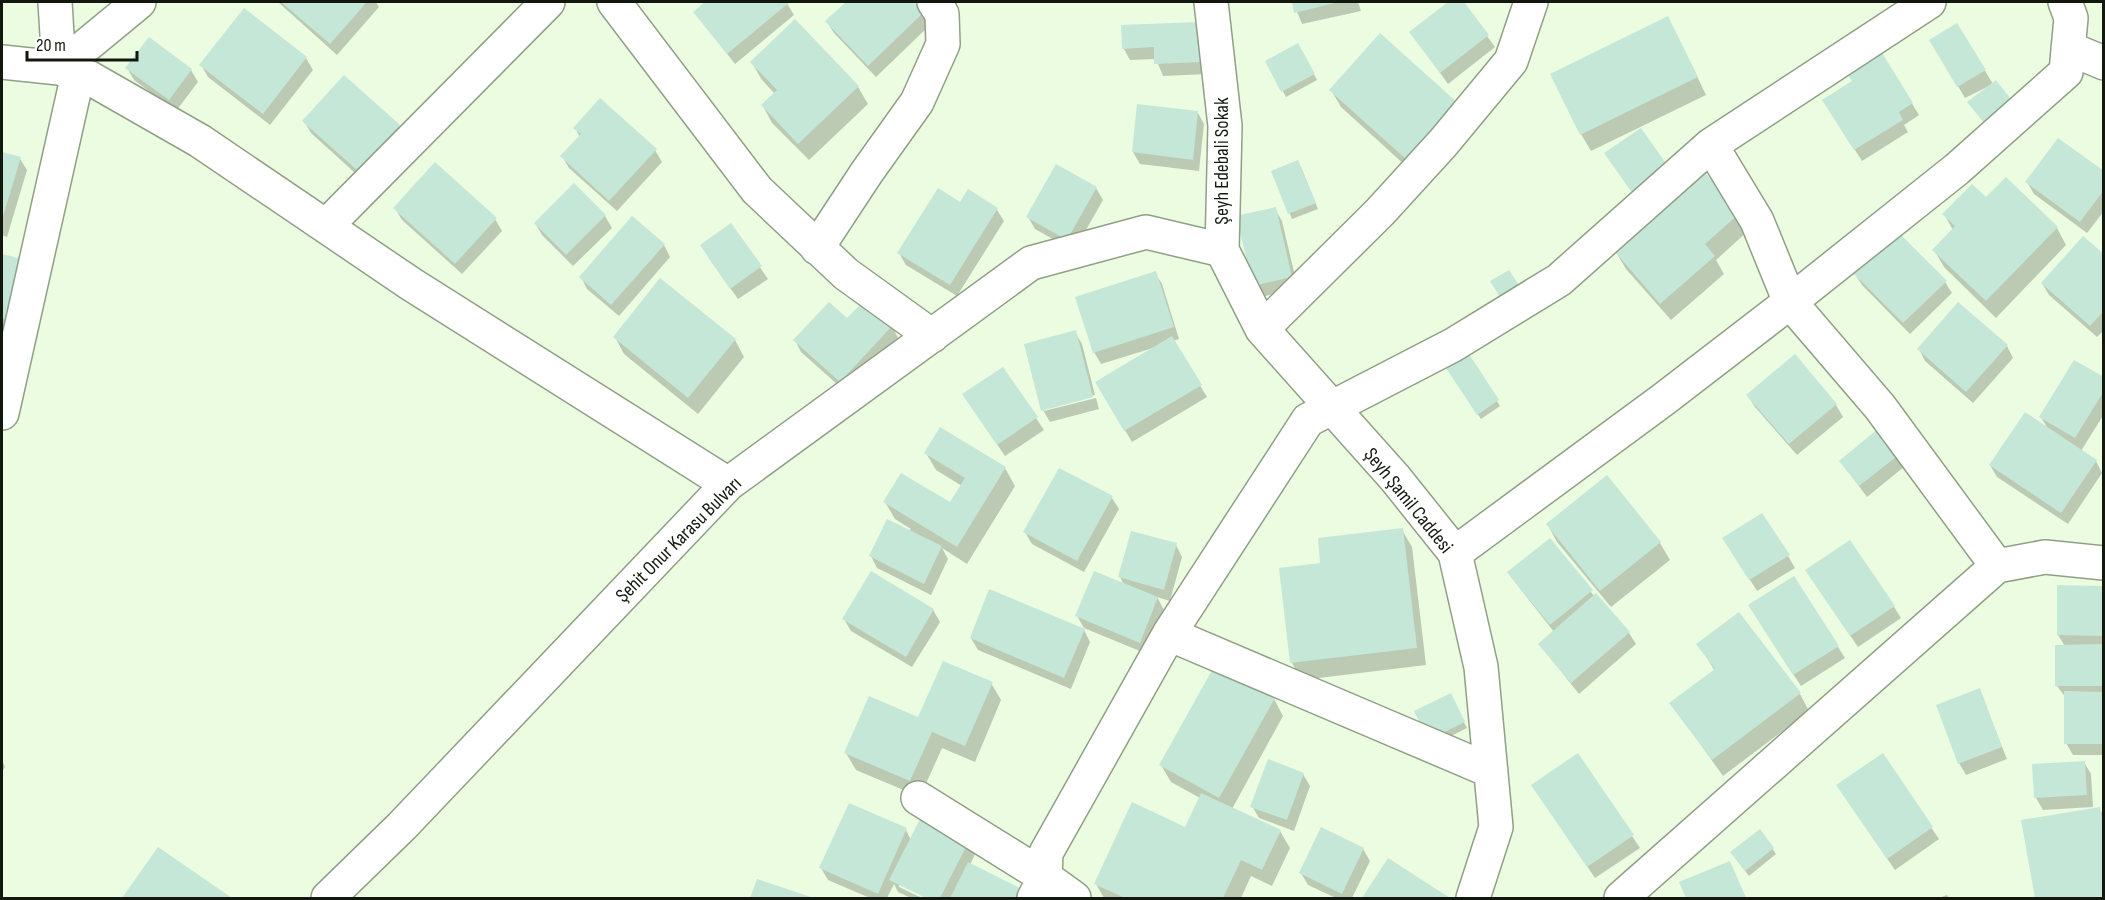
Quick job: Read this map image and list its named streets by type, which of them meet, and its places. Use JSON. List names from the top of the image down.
{
  "streets": {
    "street": ["Şeyh Edebali Sokak", "Şeyh Şamil Caddesi", "Şehit Onur Karasu Bulvarı"]
  },
  "crossings": [
    ["Şeyh Edebali Sokak", "Şeyh Şamil Caddesi"],
    ["Şeyh Edebali Sokak", "Şehit Onur Karasu Bulvarı"],
    ["Şeyh Şamil Caddesi", "Şehit Onur Karasu Bulvarı"]
  ],
  "scale_bar": "20 m"
}
